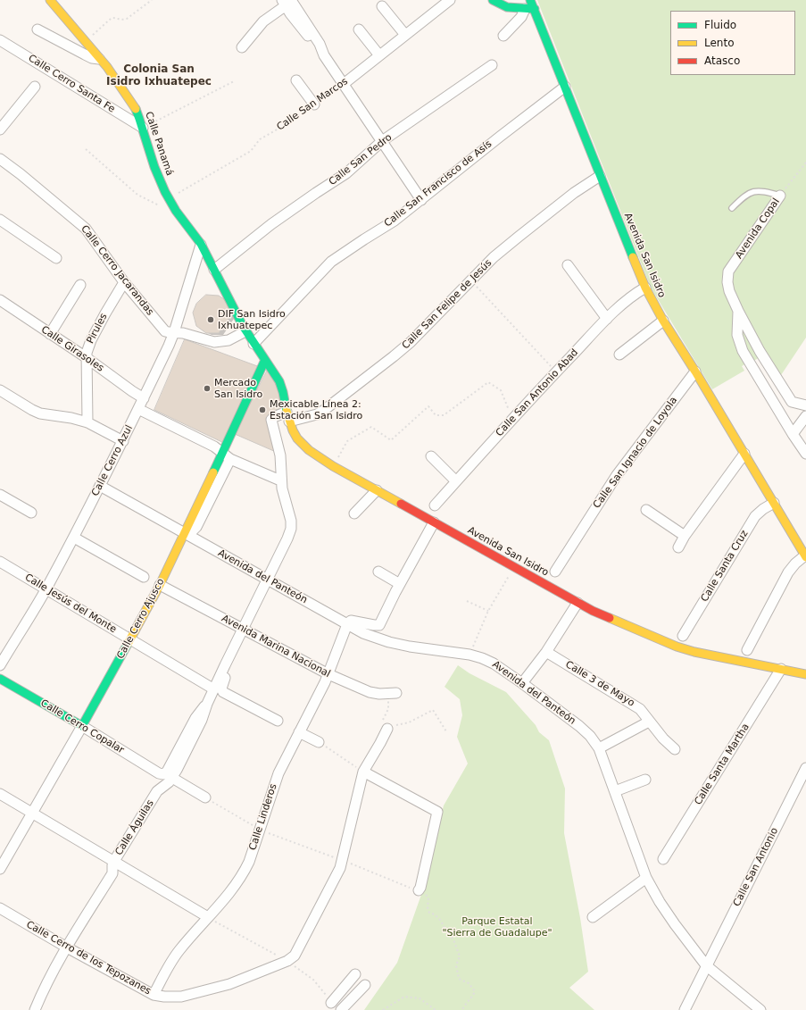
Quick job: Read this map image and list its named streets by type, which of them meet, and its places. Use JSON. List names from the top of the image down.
{
  "streets": {
    "street": [
      "Calle Cerro Santa Fe",
      "Calle San Marcos",
      "Calle Panamá",
      "Calle San Pedro",
      "Calle San Francisco de Asís",
      "Avenida Copal",
      "Avenida San Isidro",
      "Calle Cerro Jacarandas",
      "Calle San Felipe de Jesús",
      "Pirules",
      "Calle Girasoles",
      "Calle San Antonio Abad",
      "Calle San Ignacio de Loyola",
      "Calle Cerro Azul",
      "Calle Santa Cruz",
      "Avenida del Panteón",
      "Calle Jesús del Monte",
      "Calle Cerro Ajusco",
      "Avenida Marina Nacional",
      "Calle 3 de Mayo",
      "Calle Cerro Copalar",
      "Calle Santa Martha",
      "Calle Linderos",
      "Calle Águilas",
      "Calle San Antonio",
      "Calle Cerro de los Tepozanes"
    ]
  },
  "crossings": [
    ["Calle Cerro Santa Fe", "Calle Panamá"],
    ["Calle San Marcos", "Calle Panamá"],
    ["Calle Panamá", "Calle San Pedro"],
    ["Calle Panamá", "Calle San Francisco de Asís"],
    ["Calle Panamá", "Avenida San Isidro"],
    ["Calle Panamá", "Calle Cerro Jacarandas"],
    ["Calle Panamá", "Calle Cerro Azul"],
    ["Calle Panamá", "Calle Cerro Ajusco"],
    ["Calle San Francisco de Asís", "Avenida San Isidro"],
    ["Avenida San Isidro", "Calle San Felipe de Jesús"],
    ["Avenida San Isidro", "Calle San Antonio Abad"],
    ["Avenida San Isidro", "Calle San Ignacio de Loyola"],
    ["Avenida San Isidro", "Calle Santa Cruz"],
    ["Avenida San Isidro", "Calle Cerro Ajusco"],
    ["Avenida San Isidro", "Calle Santa Martha"],
    ["Avenida San Isidro", "Calle Águilas"],
    ["Calle Cerro Jacarandas", "Pirules"],
    ["Calle Cerro Jacarandas", "Calle Cerro Azul"],
    ["Calle San Felipe de Jesús", "Calle Águilas"],
    ["Pirules", "Calle Girasoles"],
    ["Calle Girasoles", "Calle Cerro Azul"],
    ["Calle Cerro Azul", "Avenida del Panteón"],
    ["Calle Cerro Azul", "Calle Jesús del Monte"],
    ["Avenida del Panteón", "Calle Cerro Ajusco"],
    ["Avenida del Panteón", "Calle Linderos"],
    ["Avenida del Panteón", "Calle Águilas"],
    ["Avenida del Panteón", "Calle San Antonio"],
    ["Calle Jesús del Monte", "Calle Cerro Ajusco"],
    ["Calle Jesús del Monte", "Calle Águilas"],
    ["Calle Cerro Ajusco", "Avenida Marina Nacional"],
    ["Calle Cerro Ajusco", "Calle Cerro Copalar"],
    ["Avenida Marina Nacional", "Calle Linderos"],
    ["Avenida Marina Nacional", "Calle Águilas"],
    ["Calle Cerro Copalar", "Calle Águilas"],
    ["Calle Linderos", "Calle Cerro de los Tepozanes"],
    ["Calle Águilas", "Calle Cerro de los Tepozanes"]
  ],
  "districts": ["Colonia San Isidro Ixhuatepec"],
  "parks": ["Parque Estatal \"Sierra de Guadalupe\""],
  "places": ["DIF San Isidro Ixhuatepec", "Mercado San Isidro", "Mexicable Línea 2: Estación San Isidro"],
  "legend": ["Fluido", "Lento", "Atasco"]
}
